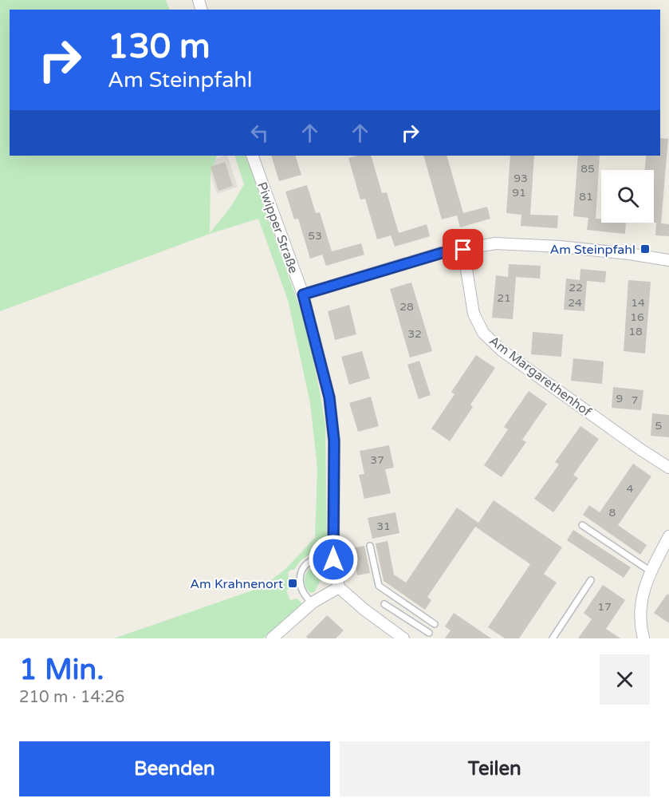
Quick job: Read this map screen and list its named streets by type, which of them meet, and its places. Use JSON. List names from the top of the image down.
{
  "streets": {
    "street": ["Piwipper Straße", "Am Margarethenhof"]
  },
  "places": {
    "transit": ["Am Steinpfahl", "Am Krahnenort"]
  },
  "house_numbers": [
    "85",
    "93",
    "91",
    "81",
    "53",
    "22",
    "21",
    "24",
    "14",
    "28",
    "16",
    "18",
    "32",
    "9",
    "7",
    "5",
    "37",
    "4",
    "8",
    "31",
    "17"
  ],
  "page": {
    "turn": ["130 m", "Am Steinpfahl"],
    "heading": ["1 Min.", "210 m · 14:26"],
    "buttons": ["Beenden", "Teilen"]
  }
}
